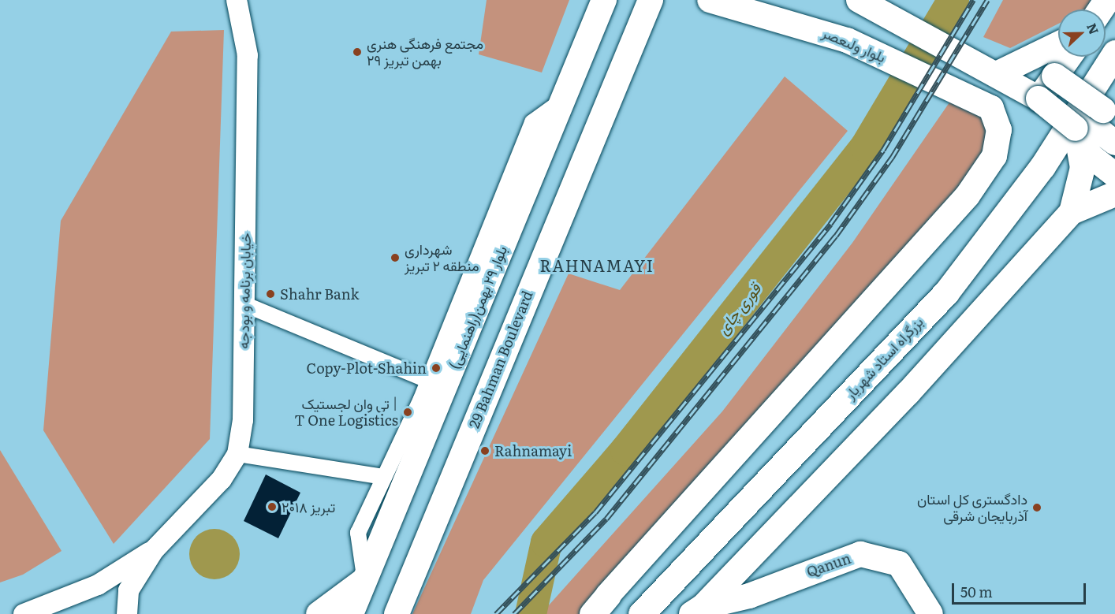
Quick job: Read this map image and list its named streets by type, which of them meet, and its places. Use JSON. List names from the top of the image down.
{
  "streets": {
    "highway": ["بزرگراه استاد شهریار"],
    "main road": [
      "بلوار ولىعصر",
      "بلوار ٢٩ بهمن(راهنمایی)",
      "29 Bahman Boulevard",
      "Qanun"
    ],
    "street": ["خیابان برنامه و بودجه"]
  },
  "districts": ["RAHNAMAYI"],
  "water": ["قوری چای"],
  "places": [
    "مجتمع فرهنگی هنری ۲۹ بهمن تبریز",
    "شهرداری منطقه ۲ تبریز",
    "Shahr Bank",
    "Copy-Plot-Shahin",
    "تی وان لجستیک | T One Logistics",
    "Rahnamayi",
    "تبریز ۲۰۱۸",
    "دادگستری کل استان آذربایجان شرقی"
  ],
  "scale_bar": "50 m",
  "north": "right"
}
